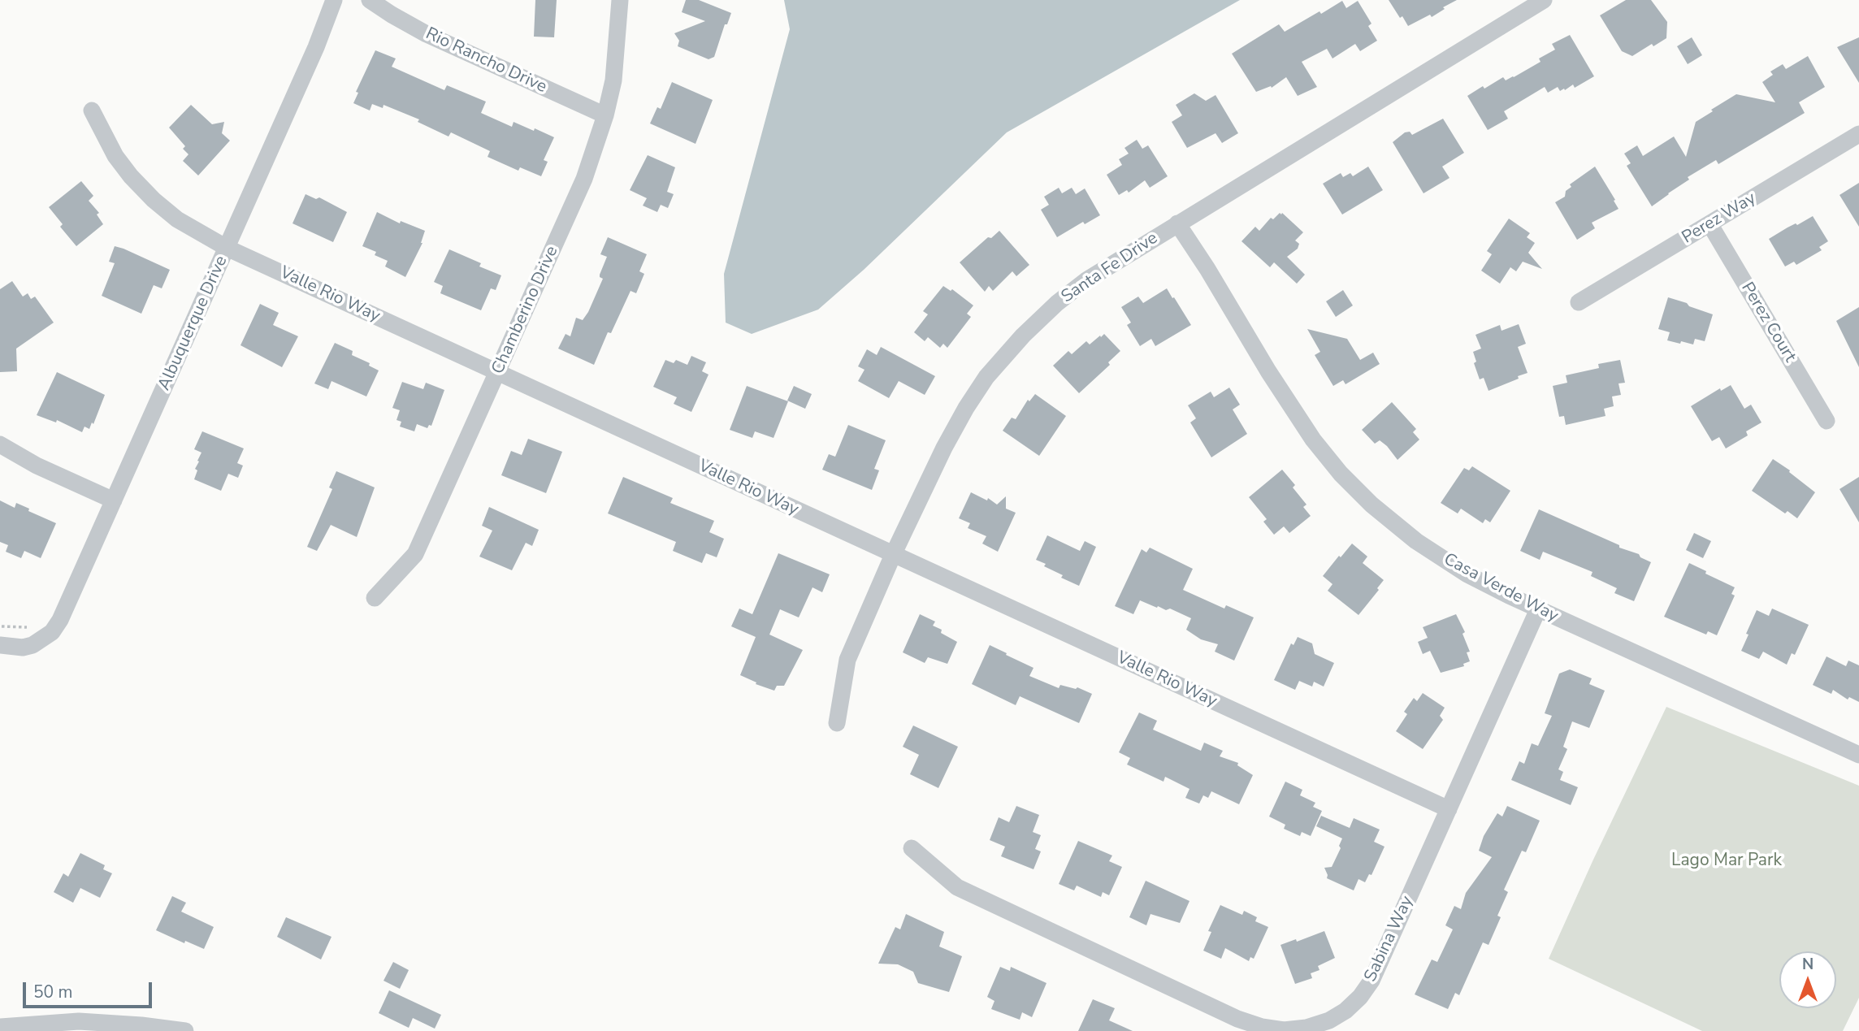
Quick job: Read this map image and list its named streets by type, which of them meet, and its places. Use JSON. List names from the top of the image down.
{
  "streets": {
    "street": [
      "Rio Rancho Drive",
      "Perez Way",
      "Santa Fe Drive",
      "Valle Rio Way",
      "Chamberino Drive",
      "Perez Court",
      "Albuquerque Drive",
      "Casa Verde Way",
      "Sabina Way"
    ]
  },
  "crossings": [
    ["Rio Rancho Drive", "Chamberino Drive"],
    ["Perez Way", "Perez Court"],
    ["Santa Fe Drive", "Valle Rio Way"],
    ["Santa Fe Drive", "Casa Verde Way"],
    ["Valle Rio Way", "Chamberino Drive"],
    ["Valle Rio Way", "Albuquerque Drive"],
    ["Valle Rio Way", "Sabina Way"],
    ["Casa Verde Way", "Sabina Way"]
  ],
  "parks": ["Lago Mar Park"],
  "scale_bar": "50 m",
  "north": "top"
}
